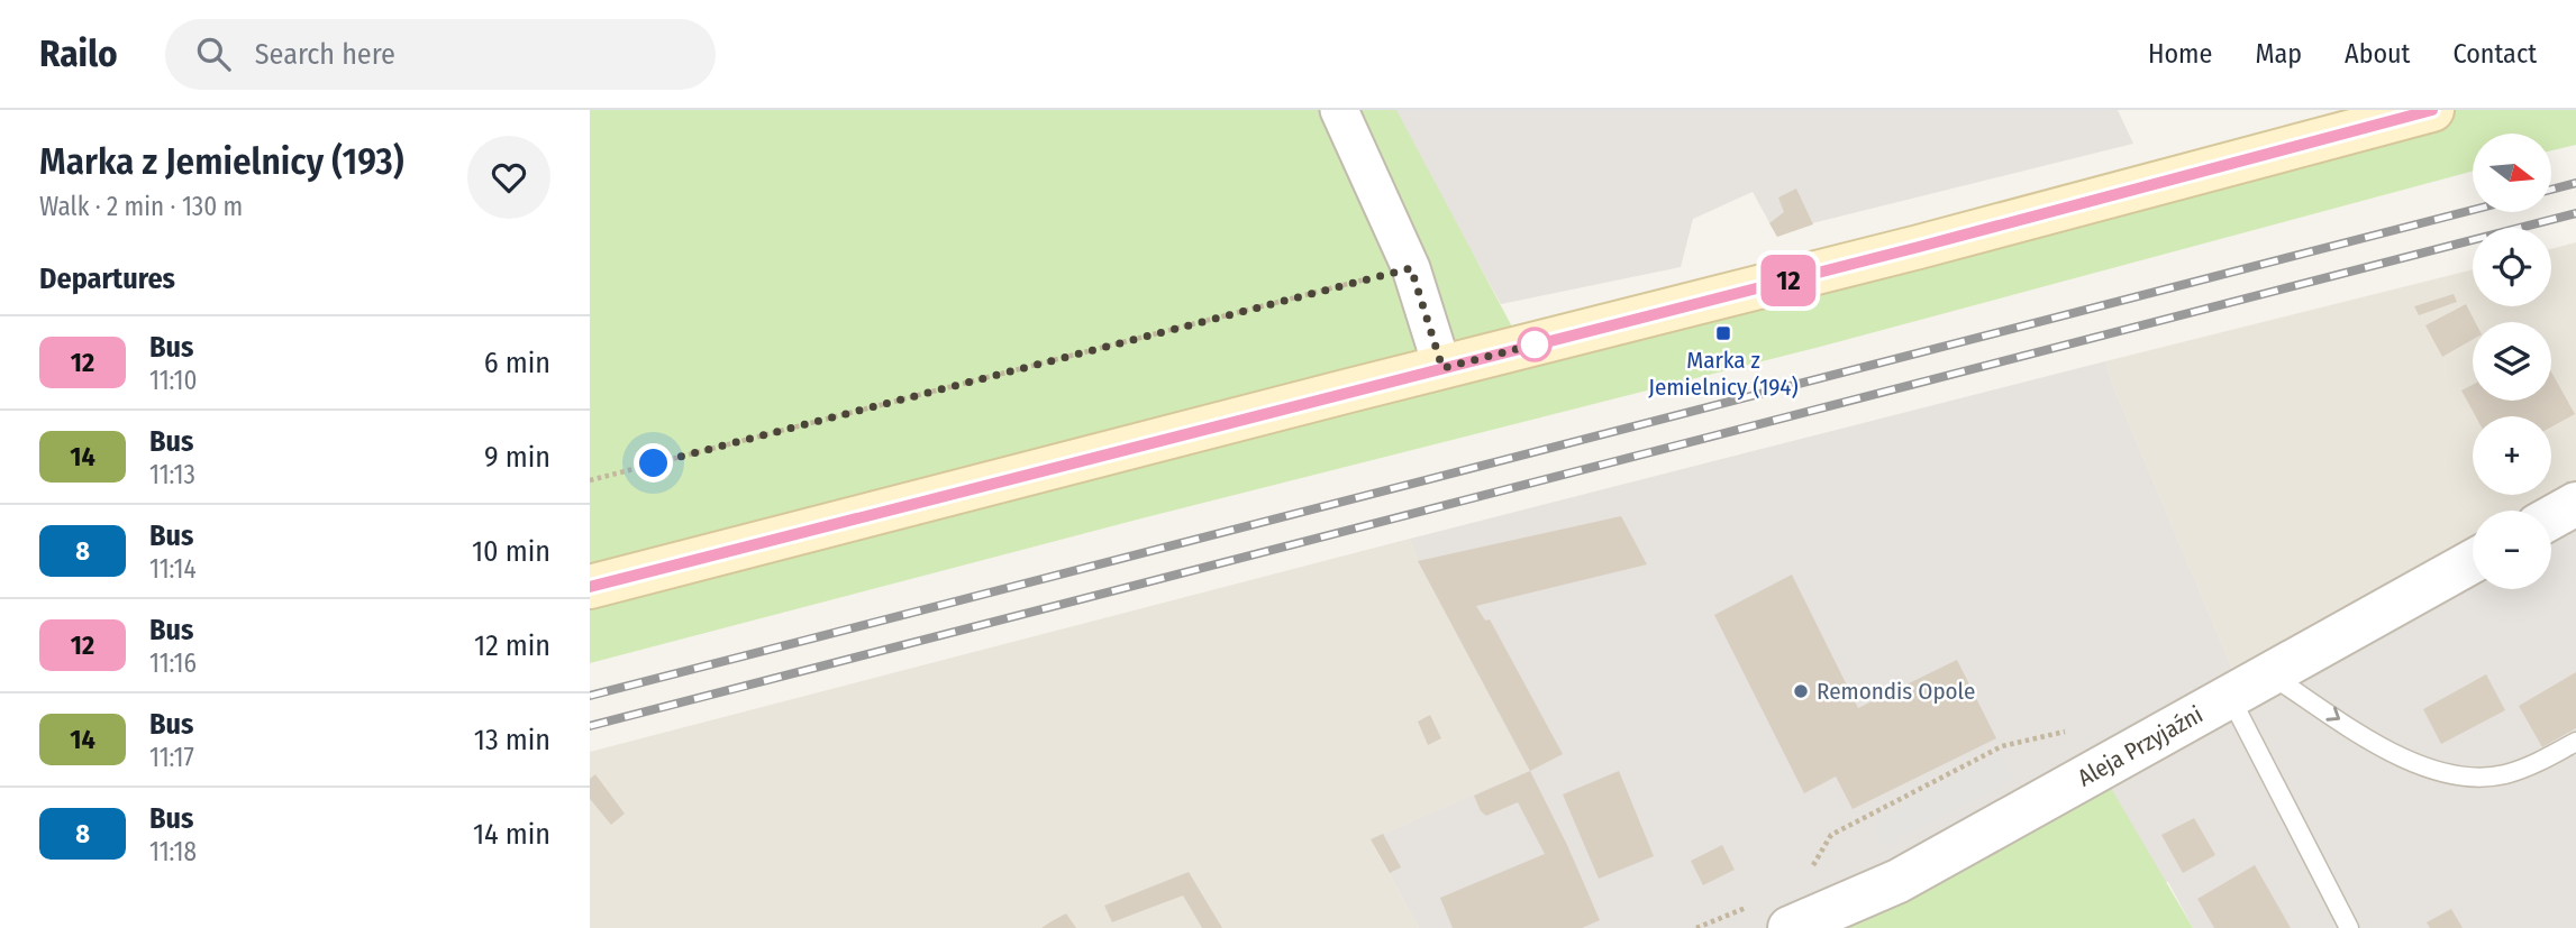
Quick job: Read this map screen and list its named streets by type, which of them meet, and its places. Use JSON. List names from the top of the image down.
{
  "streets": {
    "street": ["Aleja Przyjaźni"]
  },
  "places": {
    "transit": ["Marka z Jemielnicy (194)"],
    "other": ["Remondis Opole"]
  },
  "lines": ["bus line 12"],
  "north": "right",
  "page": {
    "header": "Railo",
    "search": "Search here",
    "nav": [
      "Home",
      "Map",
      "About",
      "Contact"
    ],
    "heading": [
      ["Marka z Jemielnicy (193)", "Walk · 2 min · 130 m"],
      "Departures"
    ],
    "on_map": "12",
    "map_buttons": ["+", "−"],
    "list": [
      {
        "mark": "12",
        "name": "Bus",
        "note": "11:10",
        "value": "6 min"
      },
      {
        "mark": "14",
        "name": "Bus",
        "note": "11:13",
        "value": "9 min"
      },
      {
        "mark": "8",
        "name": "Bus",
        "note": "11:14",
        "value": "10 min"
      },
      {
        "mark": "12",
        "name": "Bus",
        "note": "11:16",
        "value": "12 min"
      },
      {
        "mark": "14",
        "name": "Bus",
        "note": "11:17",
        "value": "13 min"
      },
      {
        "mark": "8",
        "name": "Bus",
        "note": "11:18",
        "value": "14 min"
      }
    ]
  }
}
